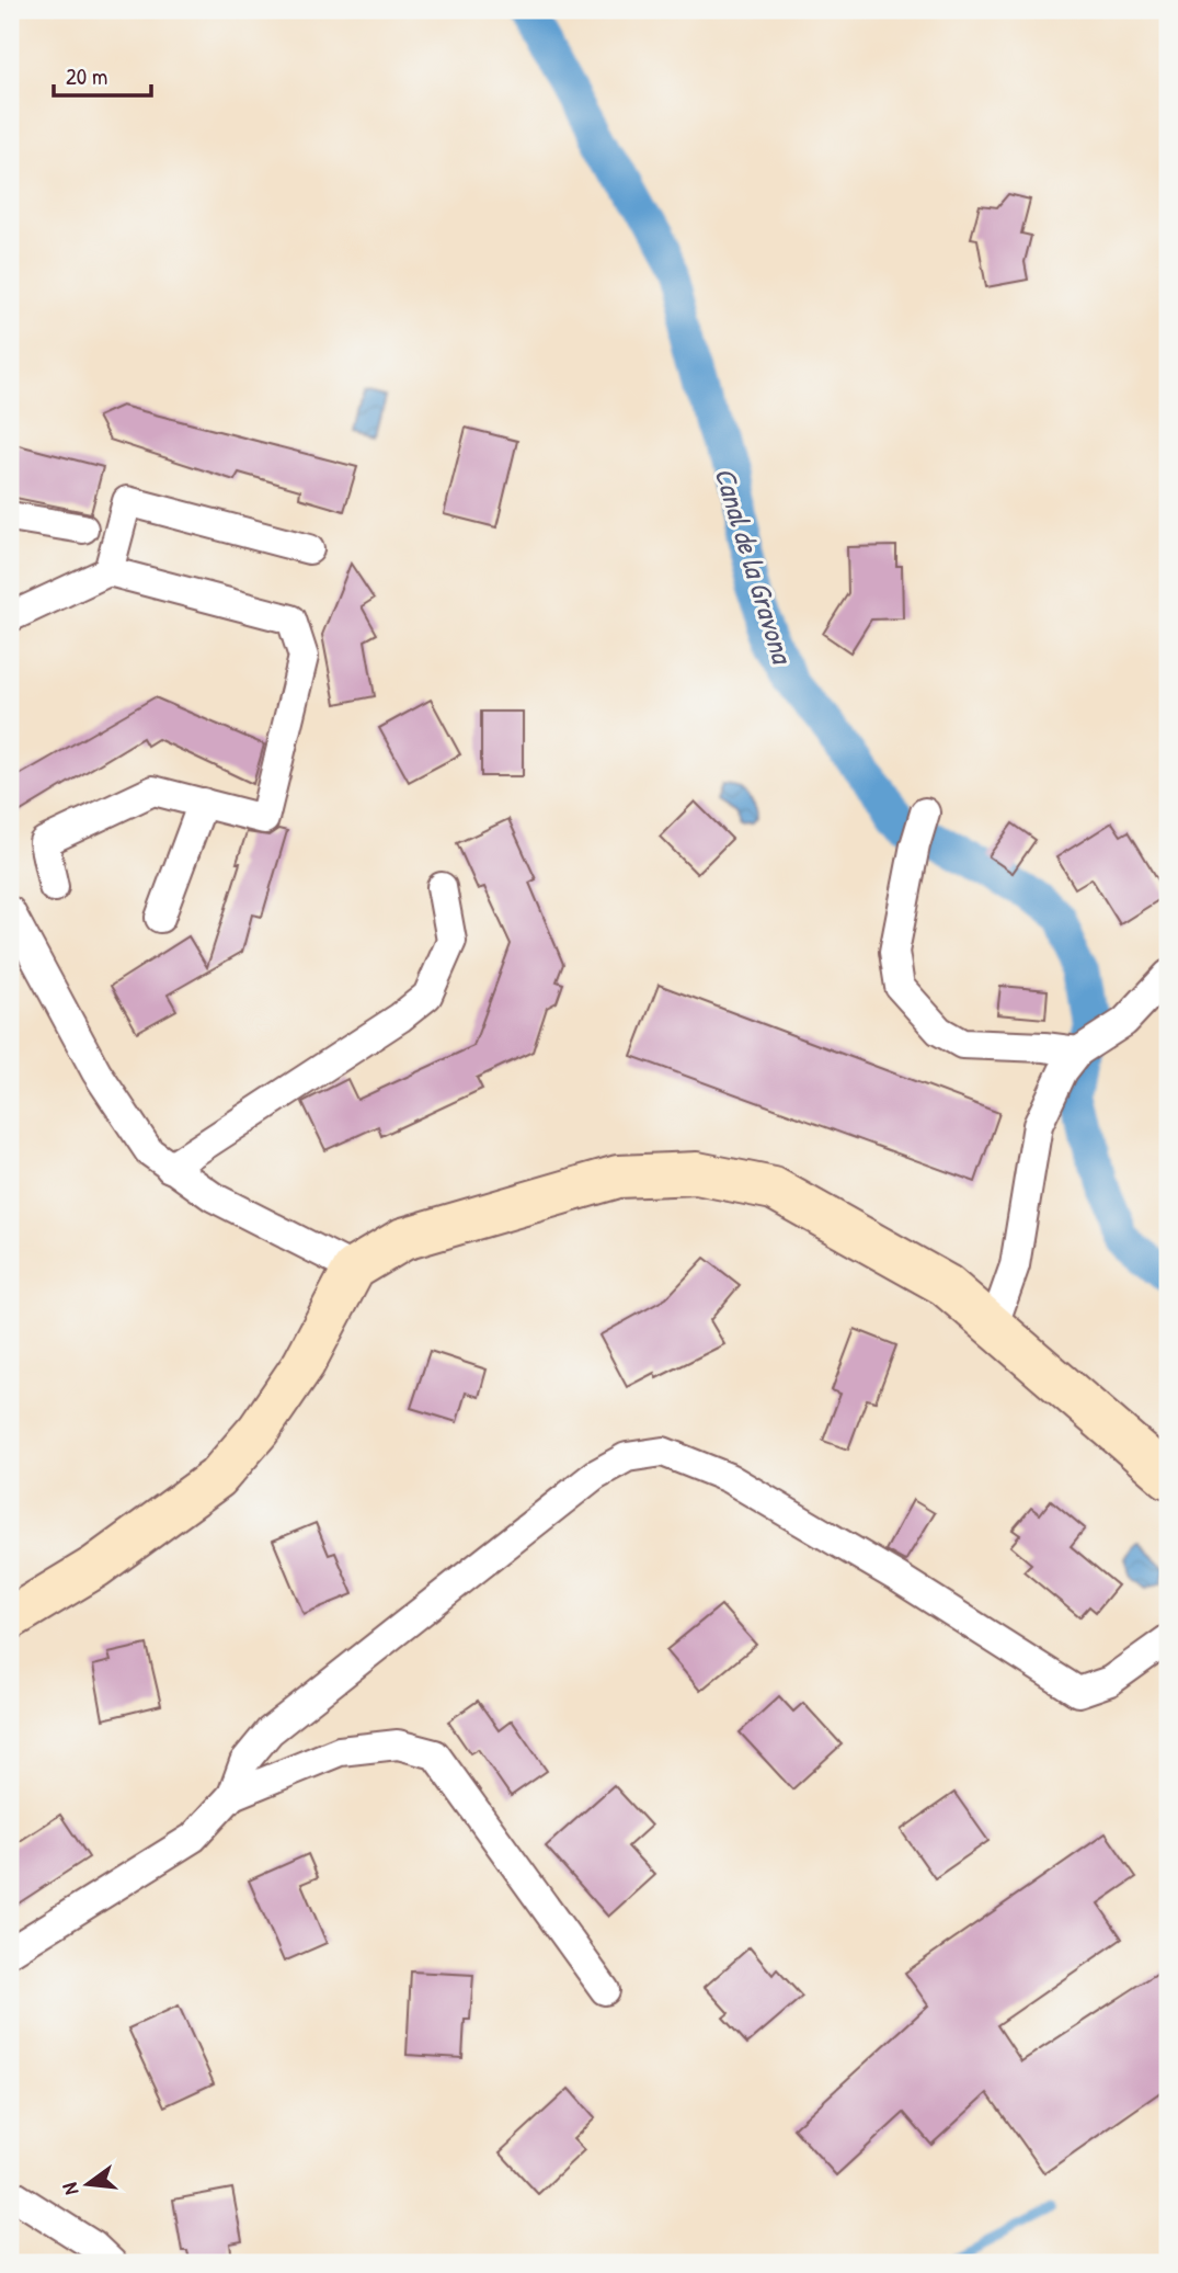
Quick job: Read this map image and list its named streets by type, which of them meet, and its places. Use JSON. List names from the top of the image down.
{
  "water": ["Canal de la Gravona"],
  "scale_bar": "20 m",
  "north": "left"
}
